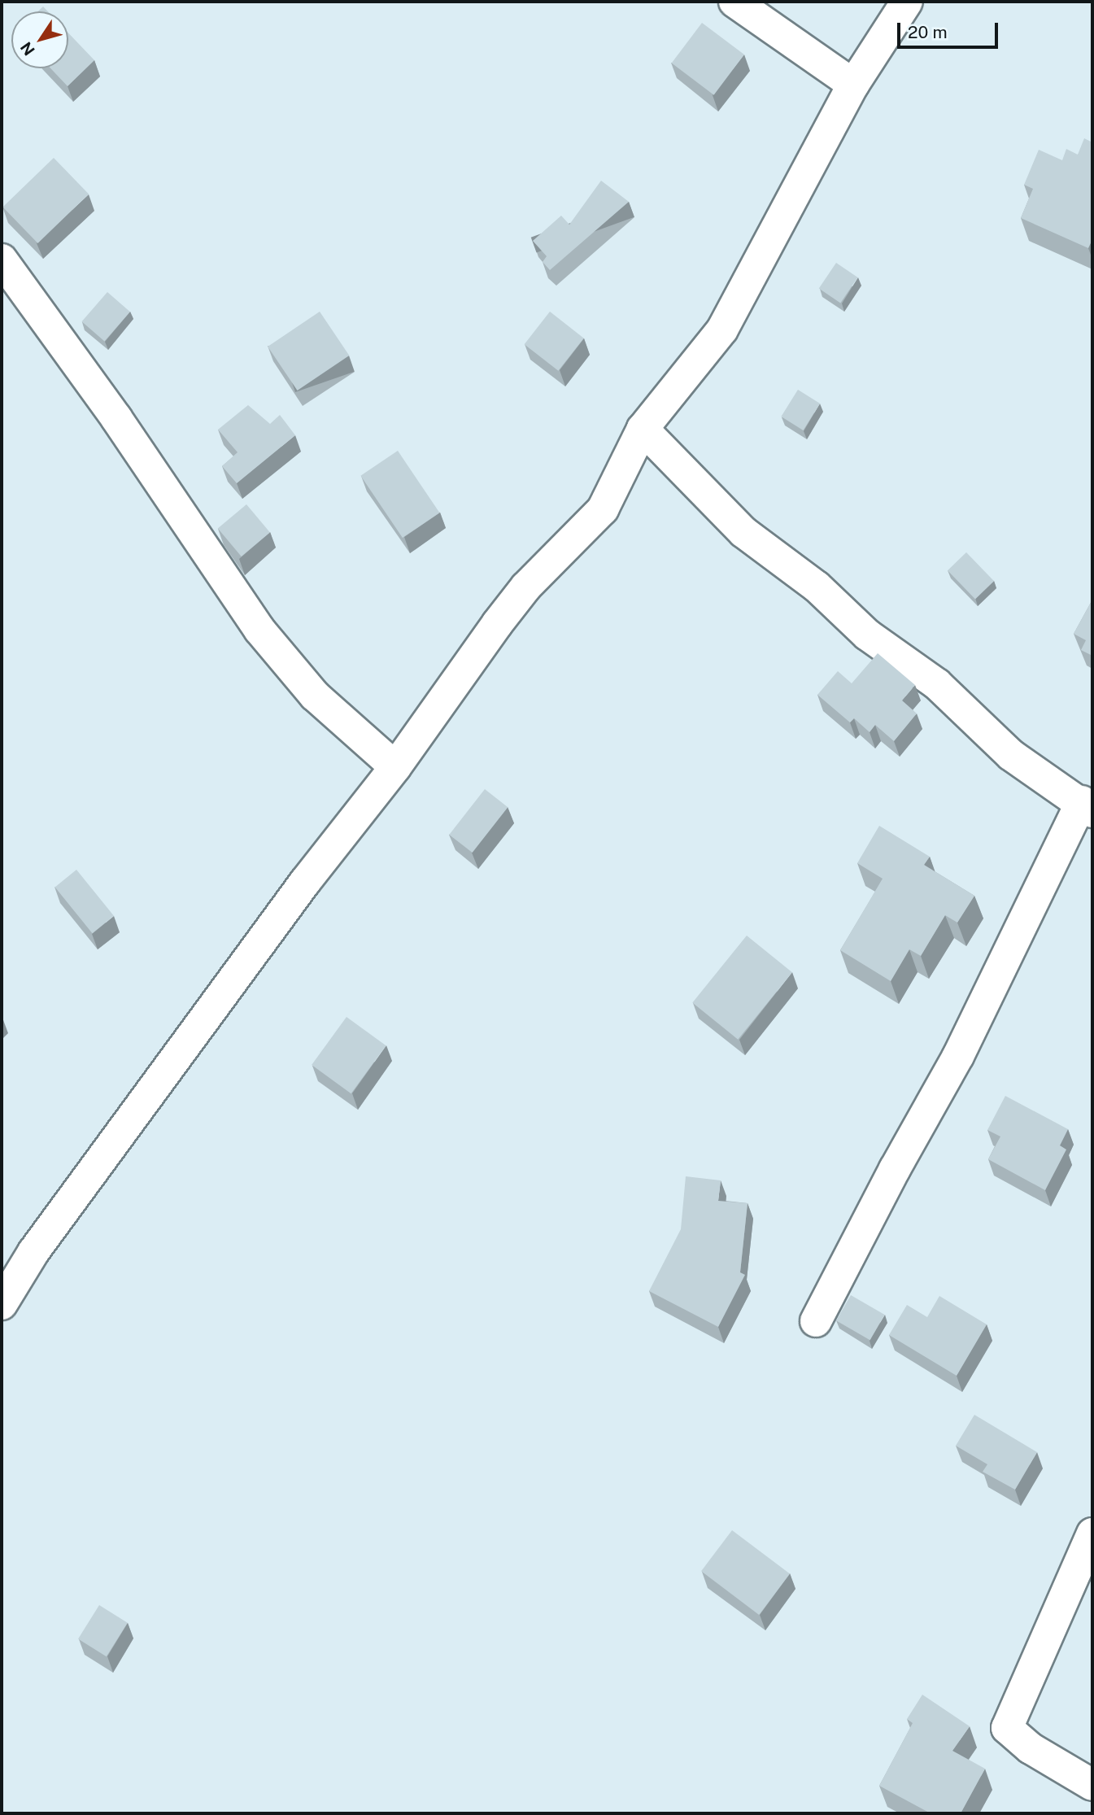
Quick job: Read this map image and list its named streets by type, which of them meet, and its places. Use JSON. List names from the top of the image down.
{
  "scale_bar": "20 m",
  "north": "bottom left"
}
